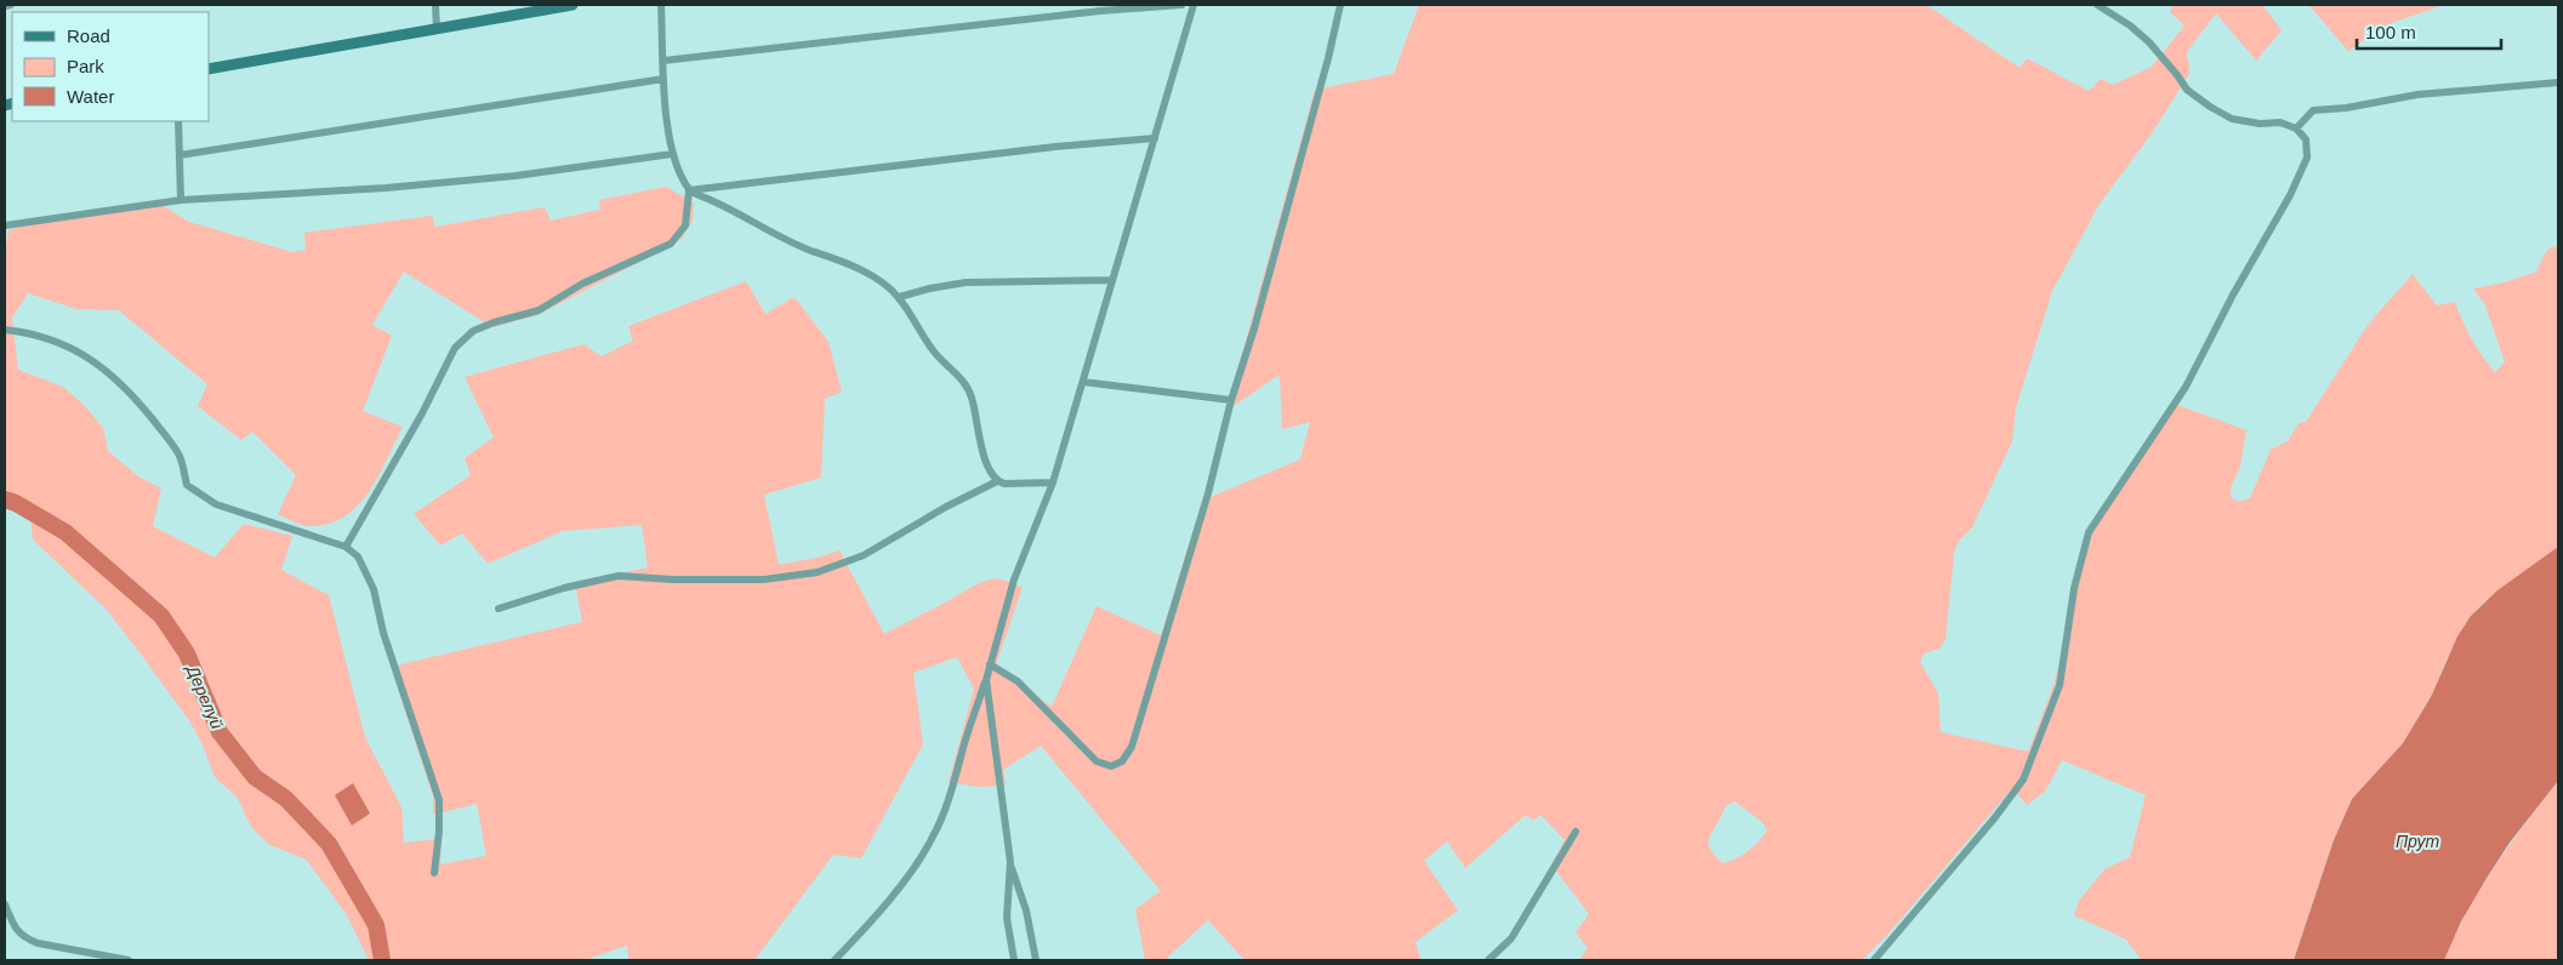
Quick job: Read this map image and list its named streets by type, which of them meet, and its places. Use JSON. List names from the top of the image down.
{
  "water": ["Дерелуй", "Прут"],
  "legend": ["Road", "Park", "Water"],
  "scale_bar": "100 m"
}
